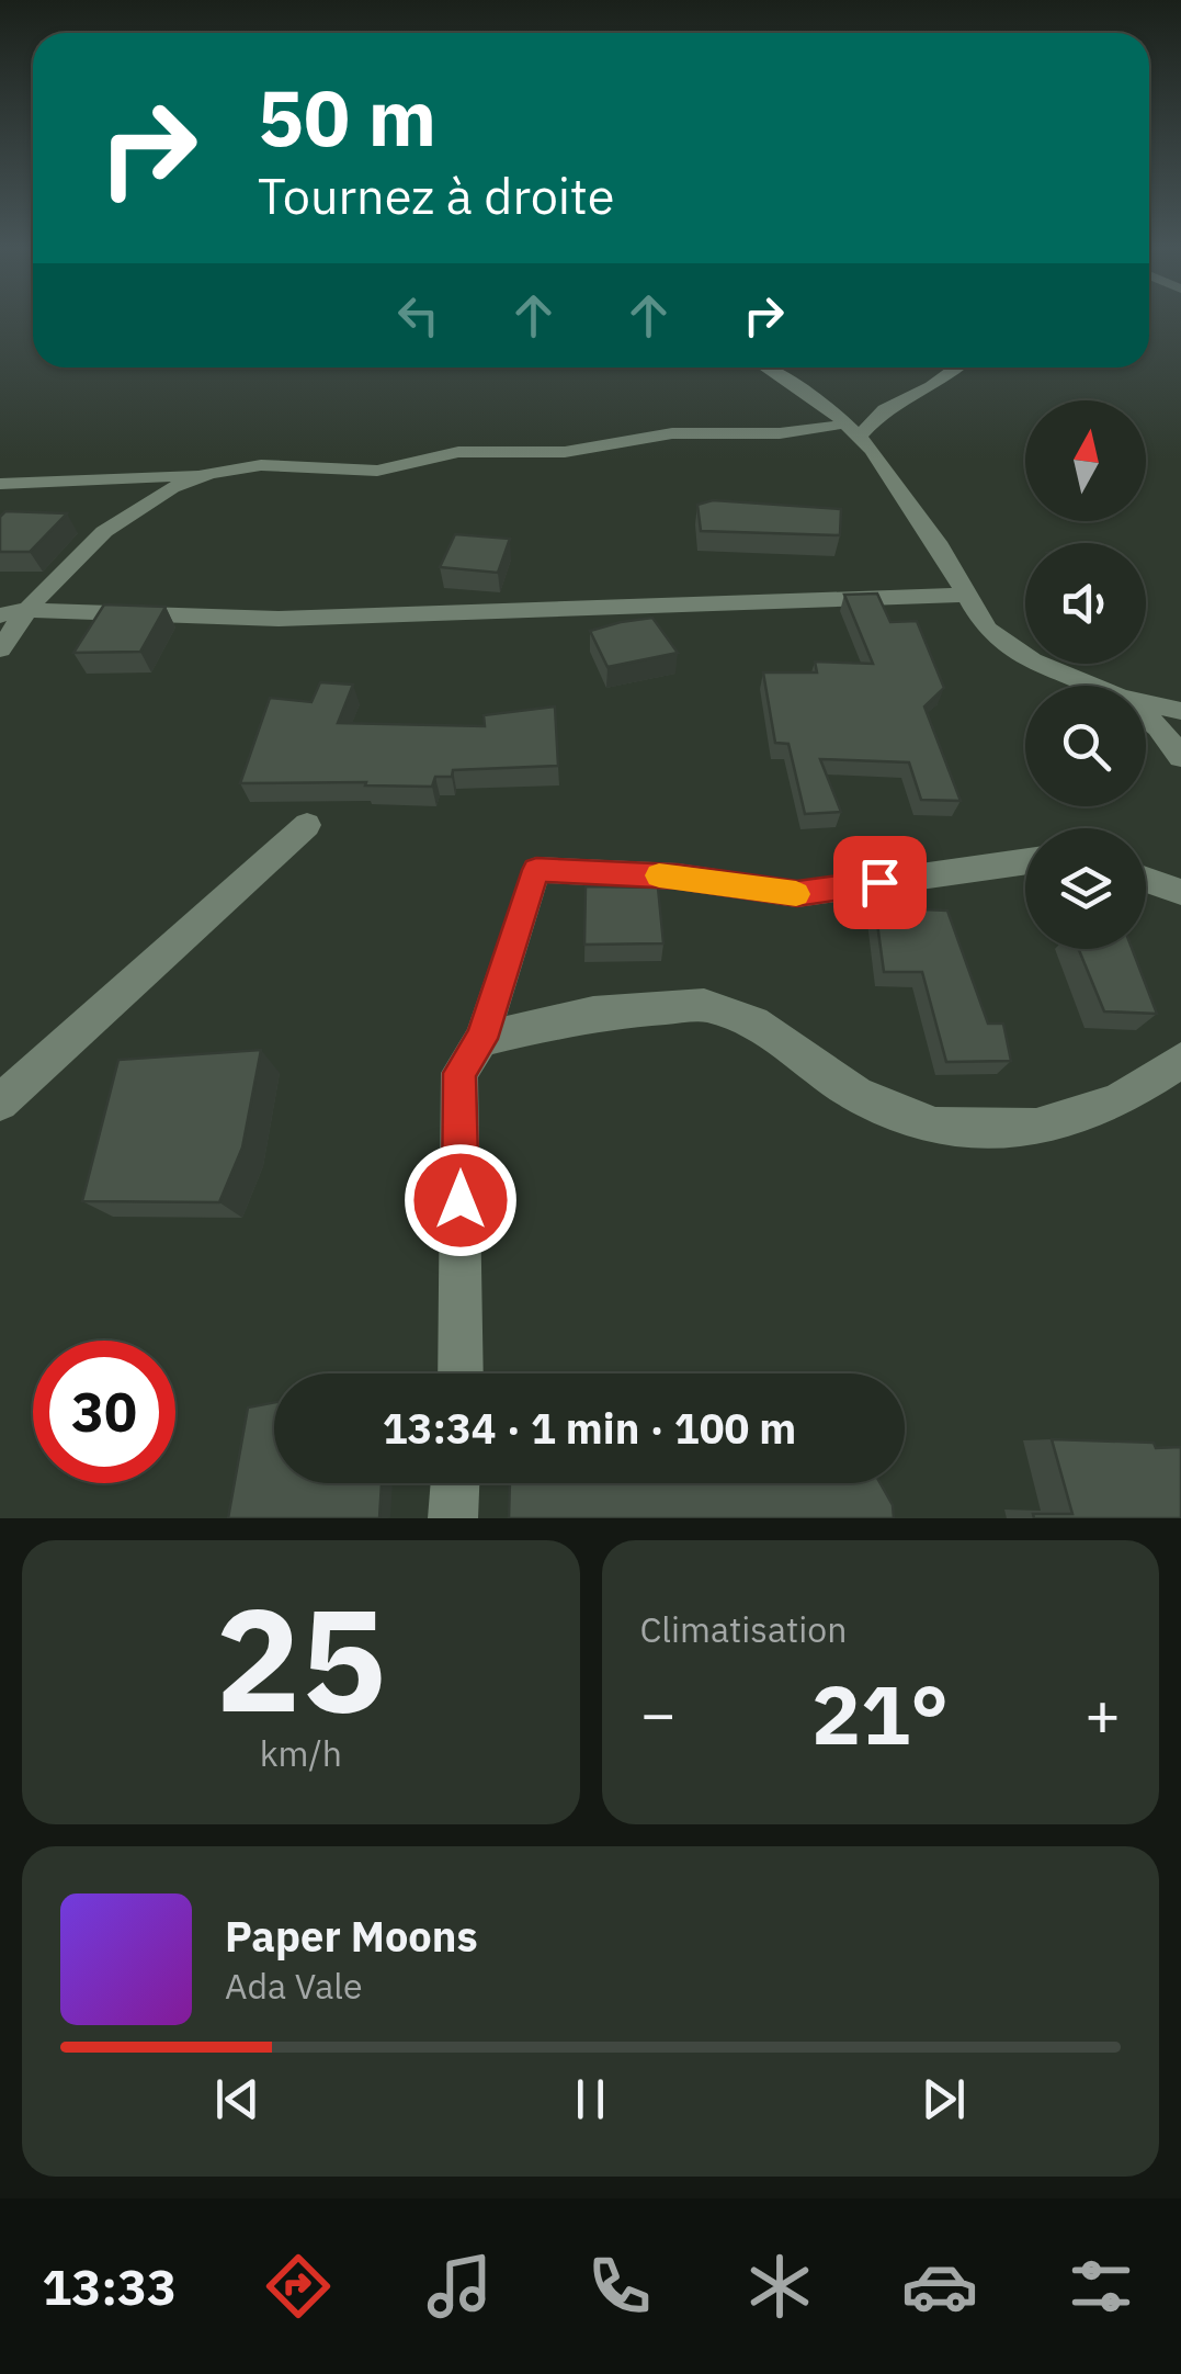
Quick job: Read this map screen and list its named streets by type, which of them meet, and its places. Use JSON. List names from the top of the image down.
{
  "north": "top",
  "page": {
    "turn": ["50 m", "Tournez à droite"],
    "limit": "30",
    "trip": "13:34 · 1 min · 100 m",
    "tile": [
      ["25", "km/h"],
      "Climatisation"
    ],
    "heat": ["−", "21°", "+"],
    "song": ["Paper Moons", "Ada Vale"],
    "tabs": "13:33"
  }
}
